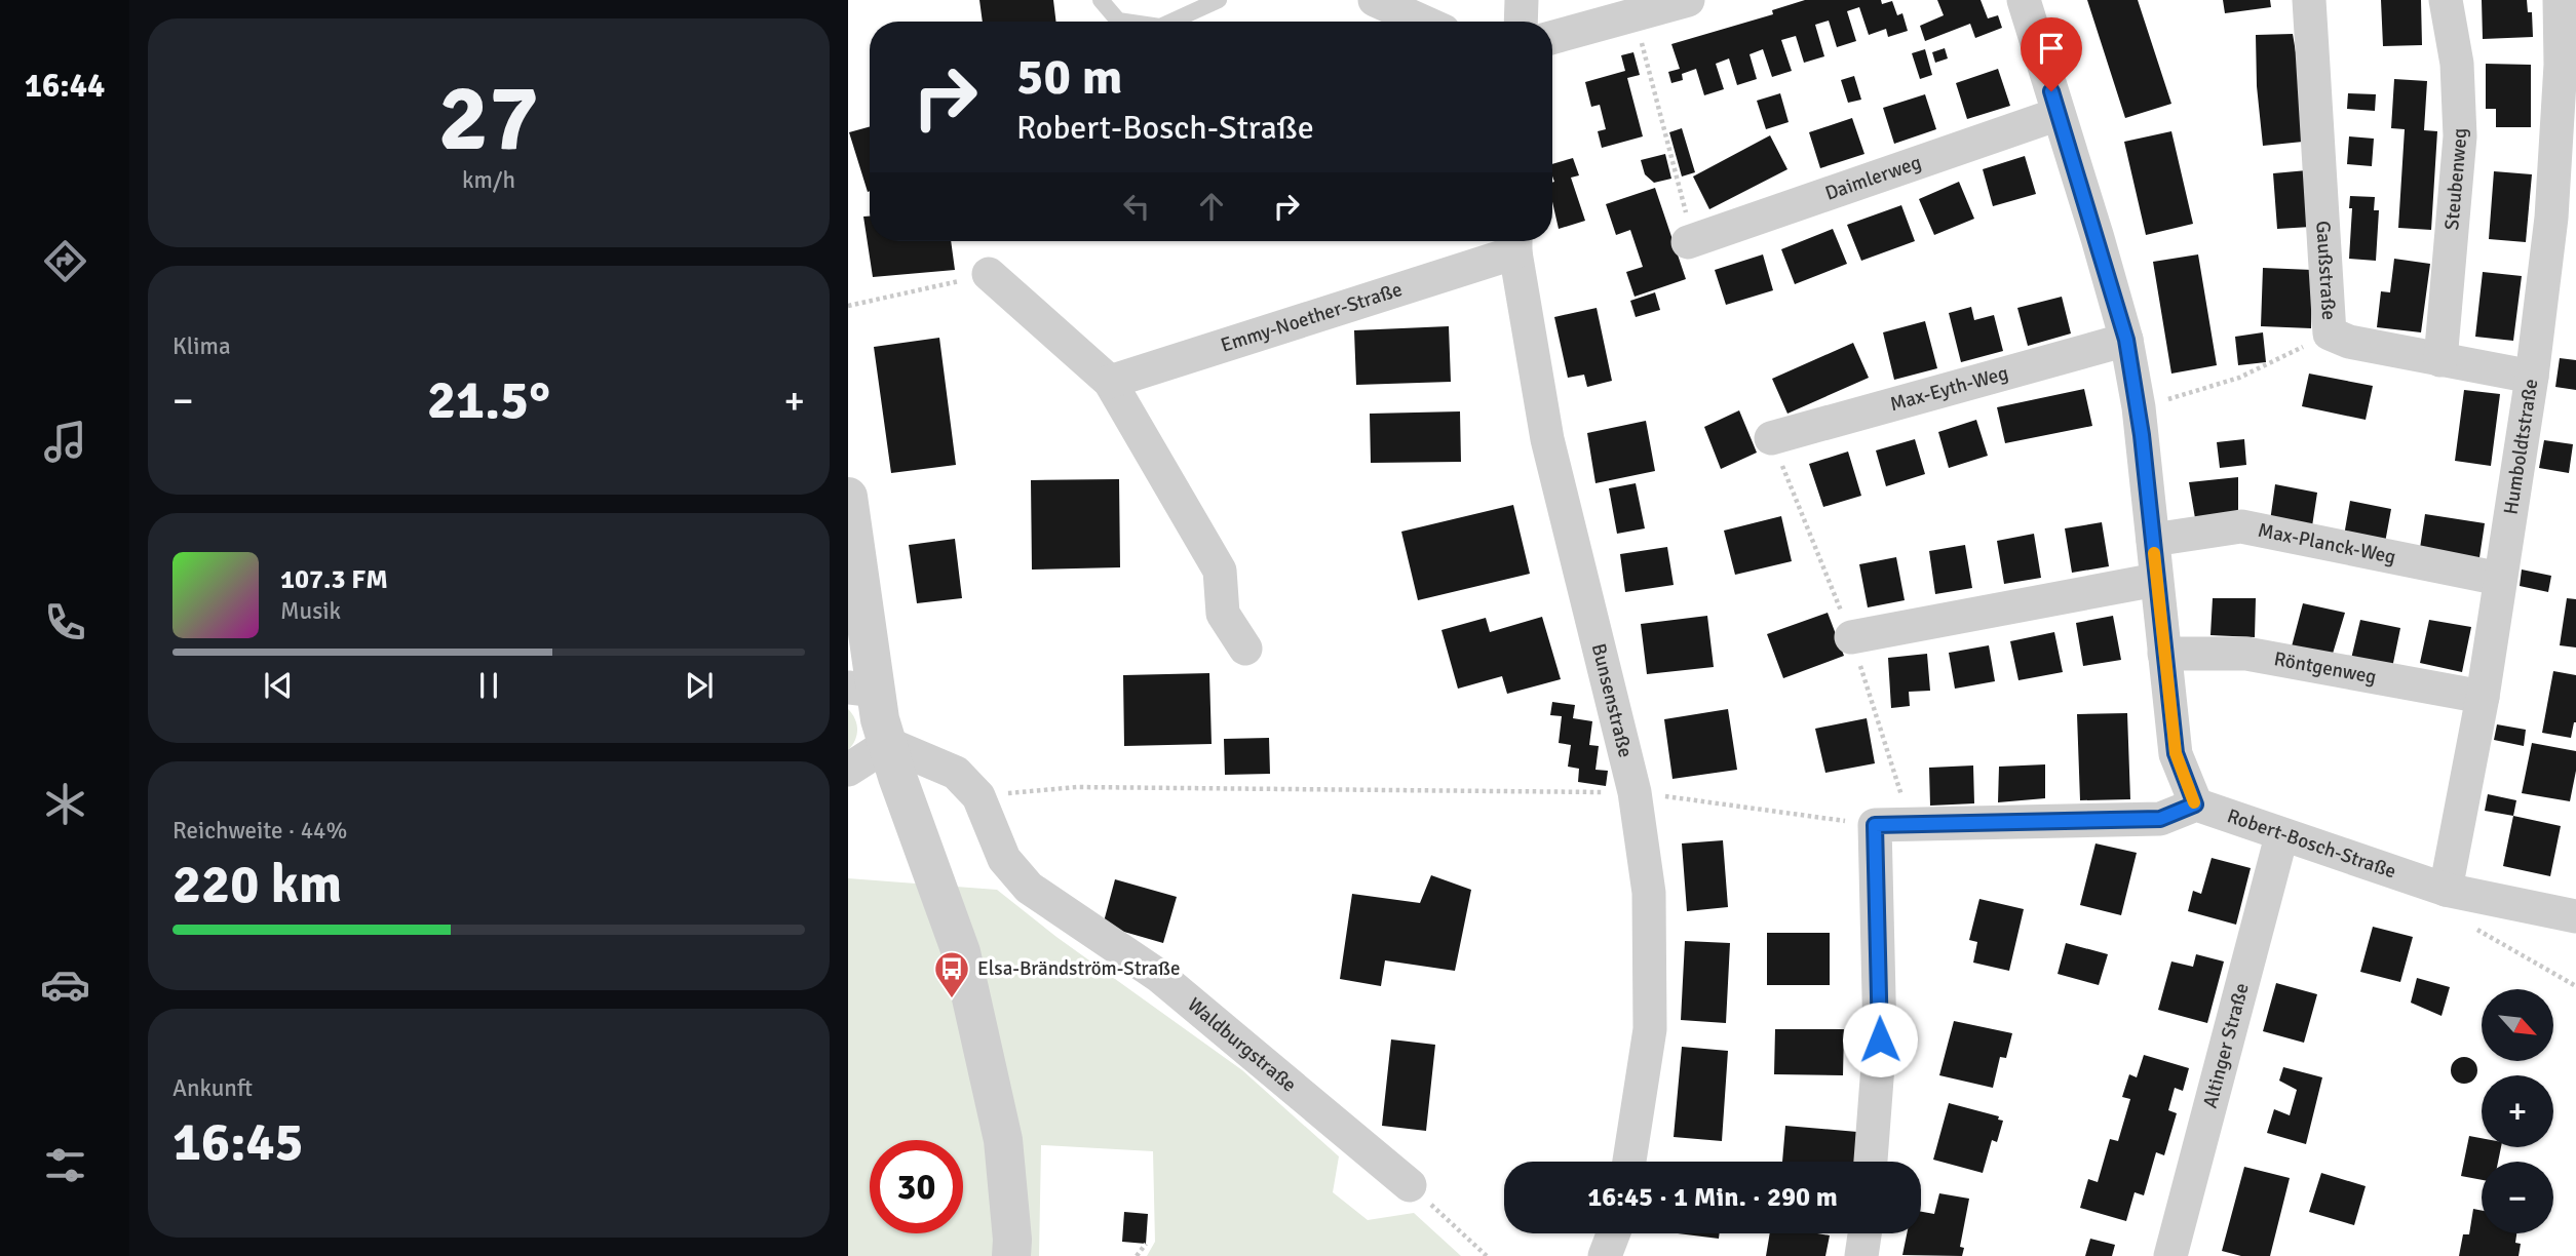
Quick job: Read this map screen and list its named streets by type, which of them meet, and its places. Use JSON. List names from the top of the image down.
{
  "streets": {
    "street": [
      "Daimlerweg",
      "Steubenweg",
      "Gaußstraße",
      "Emmy-Noether-Straße",
      "Max-Eyth-Weg",
      "Humboldtstraße",
      "Max-Planck-Weg",
      "Röntgenweg",
      "Bunsenstraße",
      "Robert-Bosch-Straße",
      "Waldburgstraße",
      "Altinger Straße"
    ]
  },
  "crossings": [
    ["Steubenweg", "Gaußstraße"],
    ["Gaußstraße", "Humboldtstraße"],
    ["Emmy-Noether-Straße", "Bunsenstraße"],
    ["Humboldtstraße", "Max-Planck-Weg"],
    ["Humboldtstraße", "Röntgenweg"],
    ["Humboldtstraße", "Robert-Bosch-Straße"],
    ["Robert-Bosch-Straße", "Altinger Straße"]
  ],
  "places": {
    "bus stop": ["Elsa-Brändström-Straße"]
  },
  "north": "bottom right",
  "page": {
    "tabs": "16:44",
    "tile": [
      ["27", "km/h"],
      "Klima",
      ["Reichweite · 44%", "220 km"],
      ["Ankunft", "16:45"]
    ],
    "turn": ["50 m", "Robert-Bosch-Straße"],
    "heat": ["−", "21.5°", "+"],
    "song": ["107.3 FM", "Musik"],
    "map_buttons": ["+", "−"],
    "limit": "30",
    "trip": "16:45 · 1 Min. · 290 m"
  }
}
